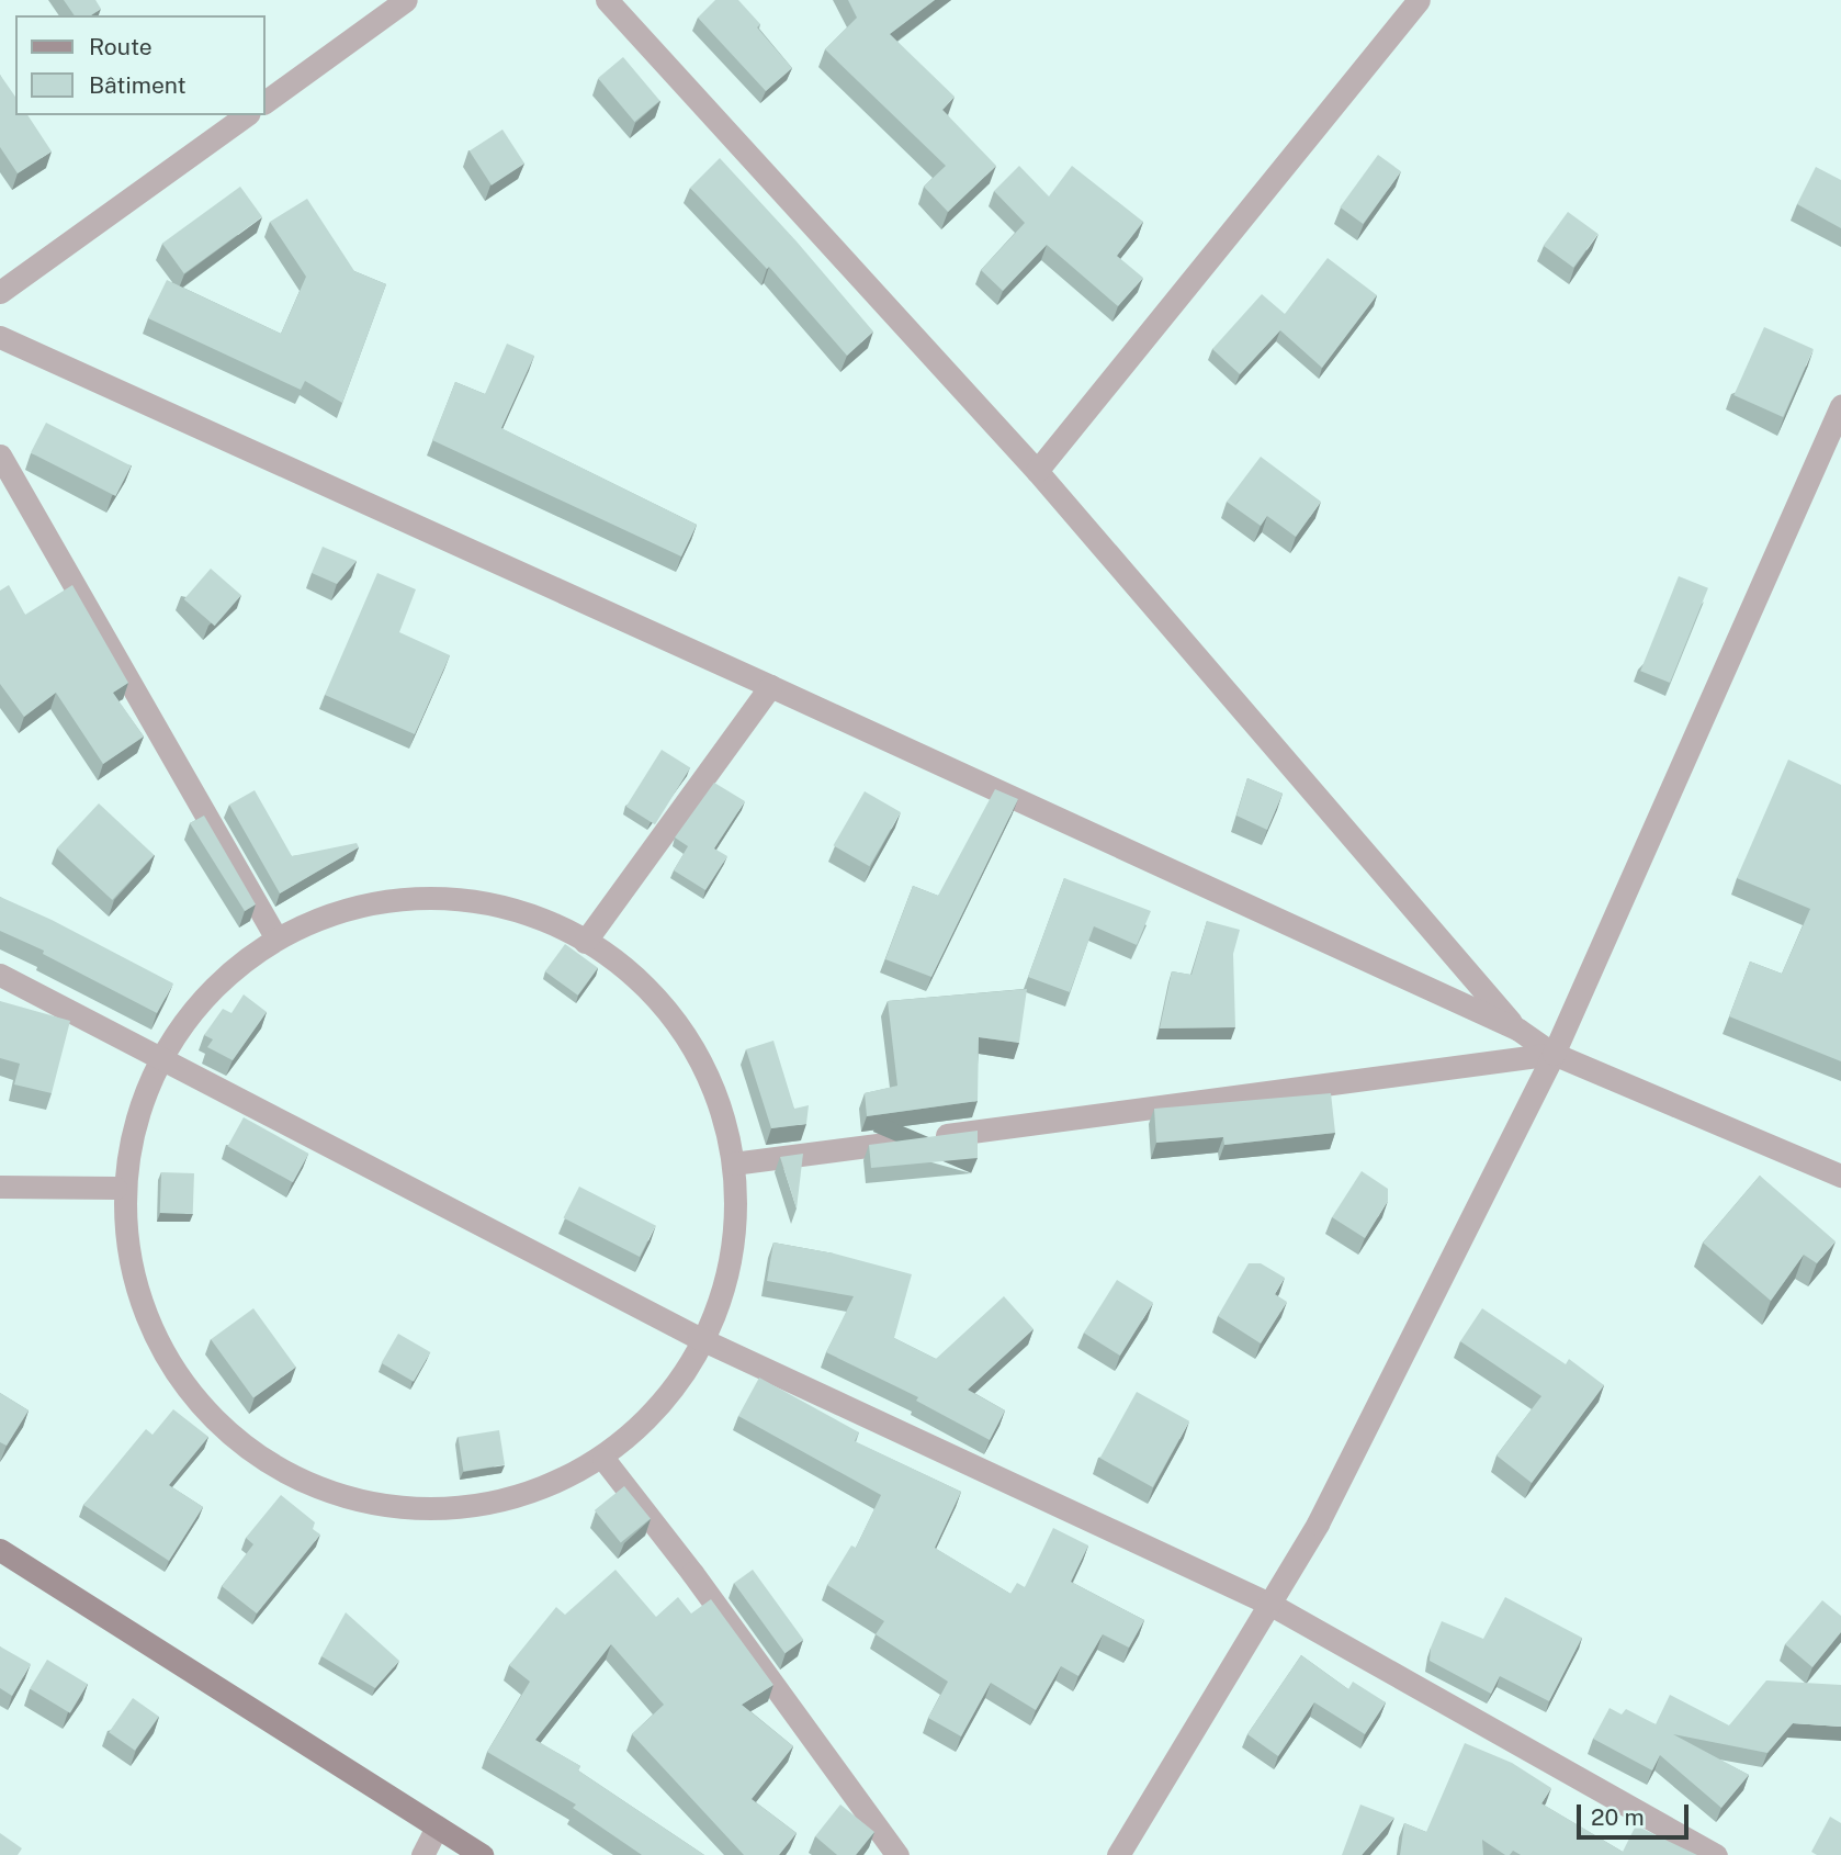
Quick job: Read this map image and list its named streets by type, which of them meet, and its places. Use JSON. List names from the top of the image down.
{
  "legend": ["Route", "Bâtiment"],
  "scale_bar": "20 m"
}
